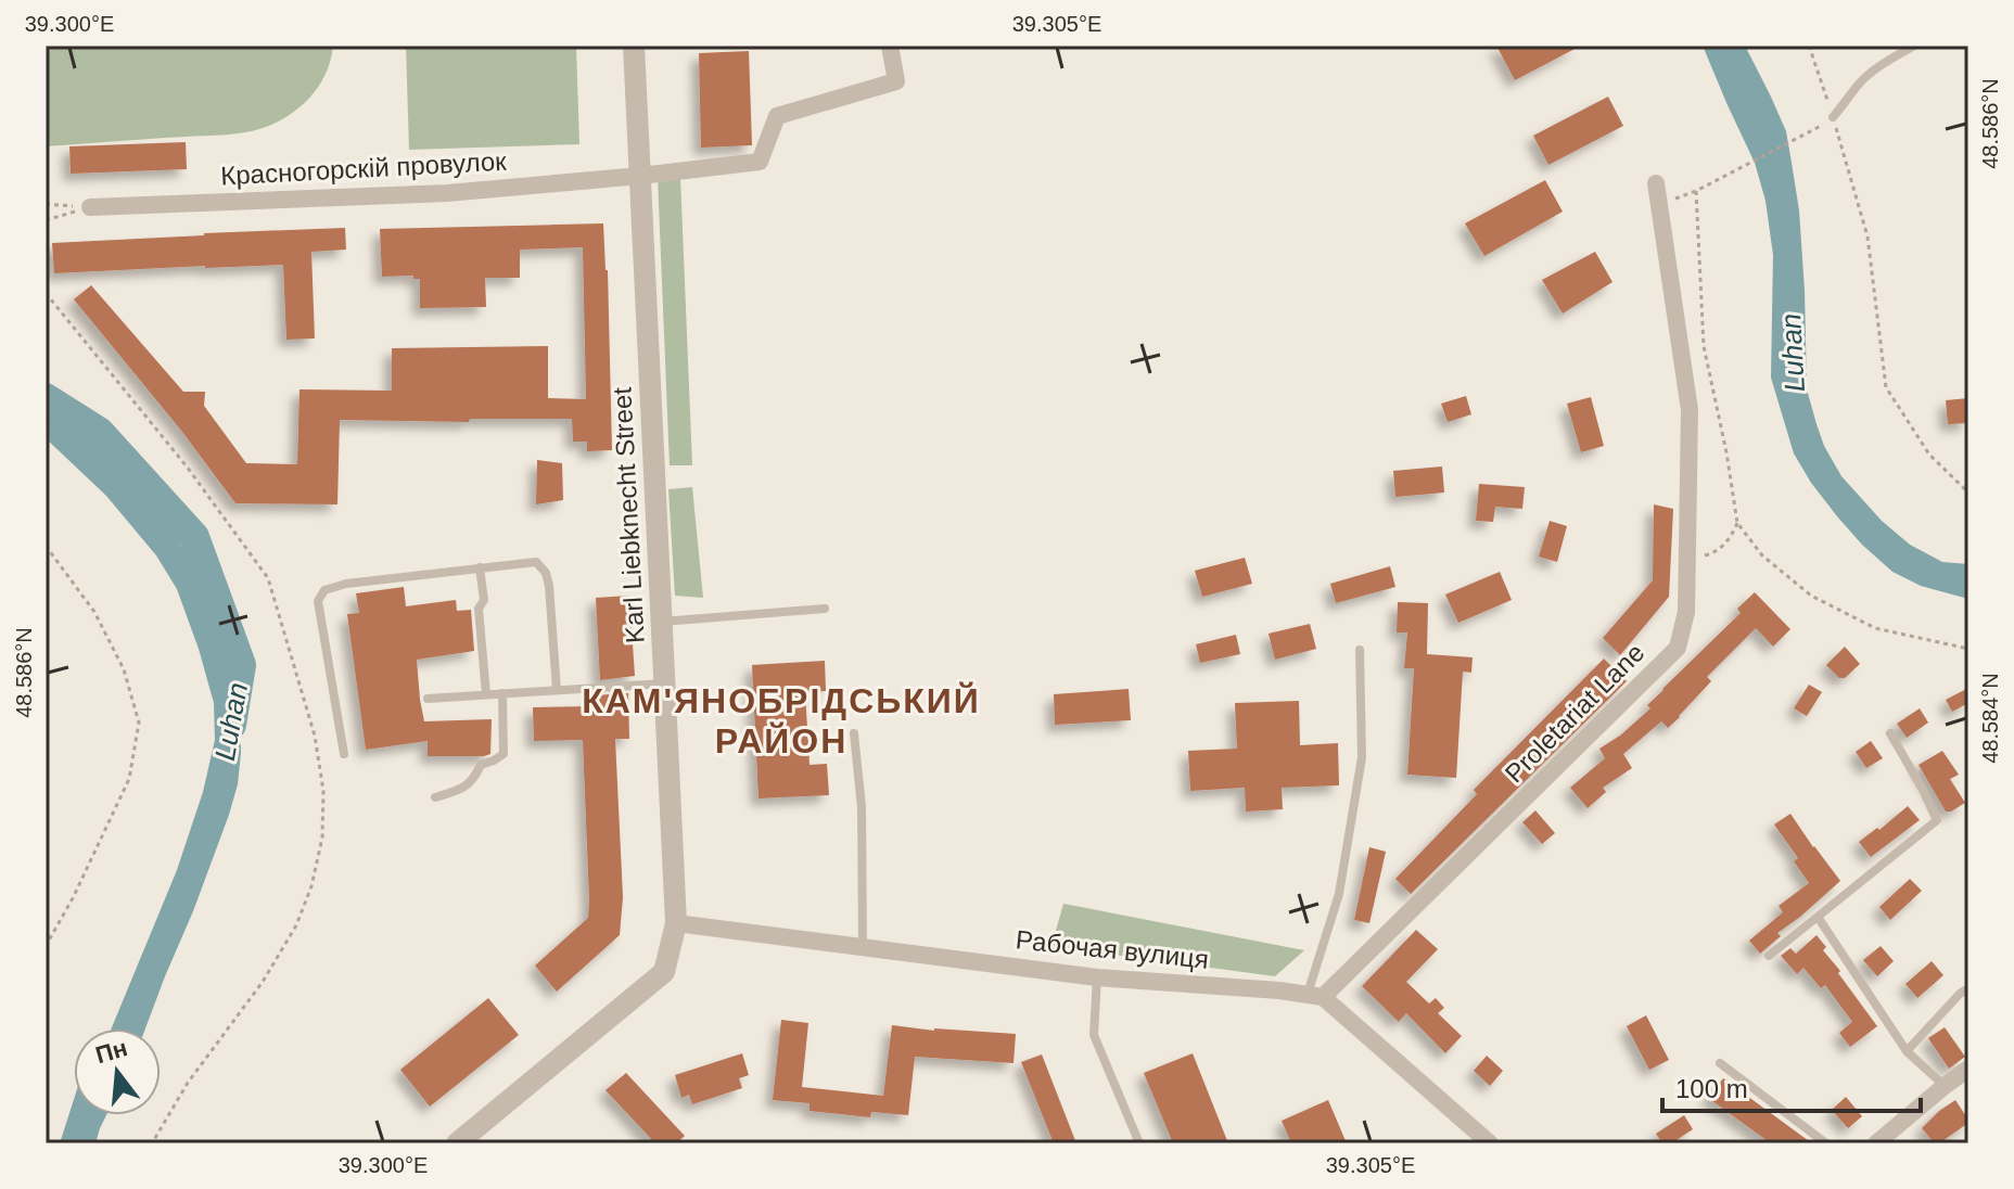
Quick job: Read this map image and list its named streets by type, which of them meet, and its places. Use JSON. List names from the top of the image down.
{
  "streets": {
    "street": [
      "Красногорскій провулок",
      "Karl Liebknecht Street",
      "Proletariat Lane",
      "Рабочая вулиця"
    ]
  },
  "crossings": [
    ["Красногорскій провулок", "Karl Liebknecht Street"],
    ["Karl Liebknecht Street", "Рабочая вулиця"],
    ["Proletariat Lane", "Рабочая вулиця"]
  ],
  "districts": ["КАМ'ЯНОБРІДСЬКИЙ РАЙОН"],
  "water": ["Luhan"],
  "scale_bar": "100 m",
  "north": "top",
  "coordinates": [
    "39.300°E",
    "39.305°E",
    "48.586°N",
    "48.584°N"
  ]
}
